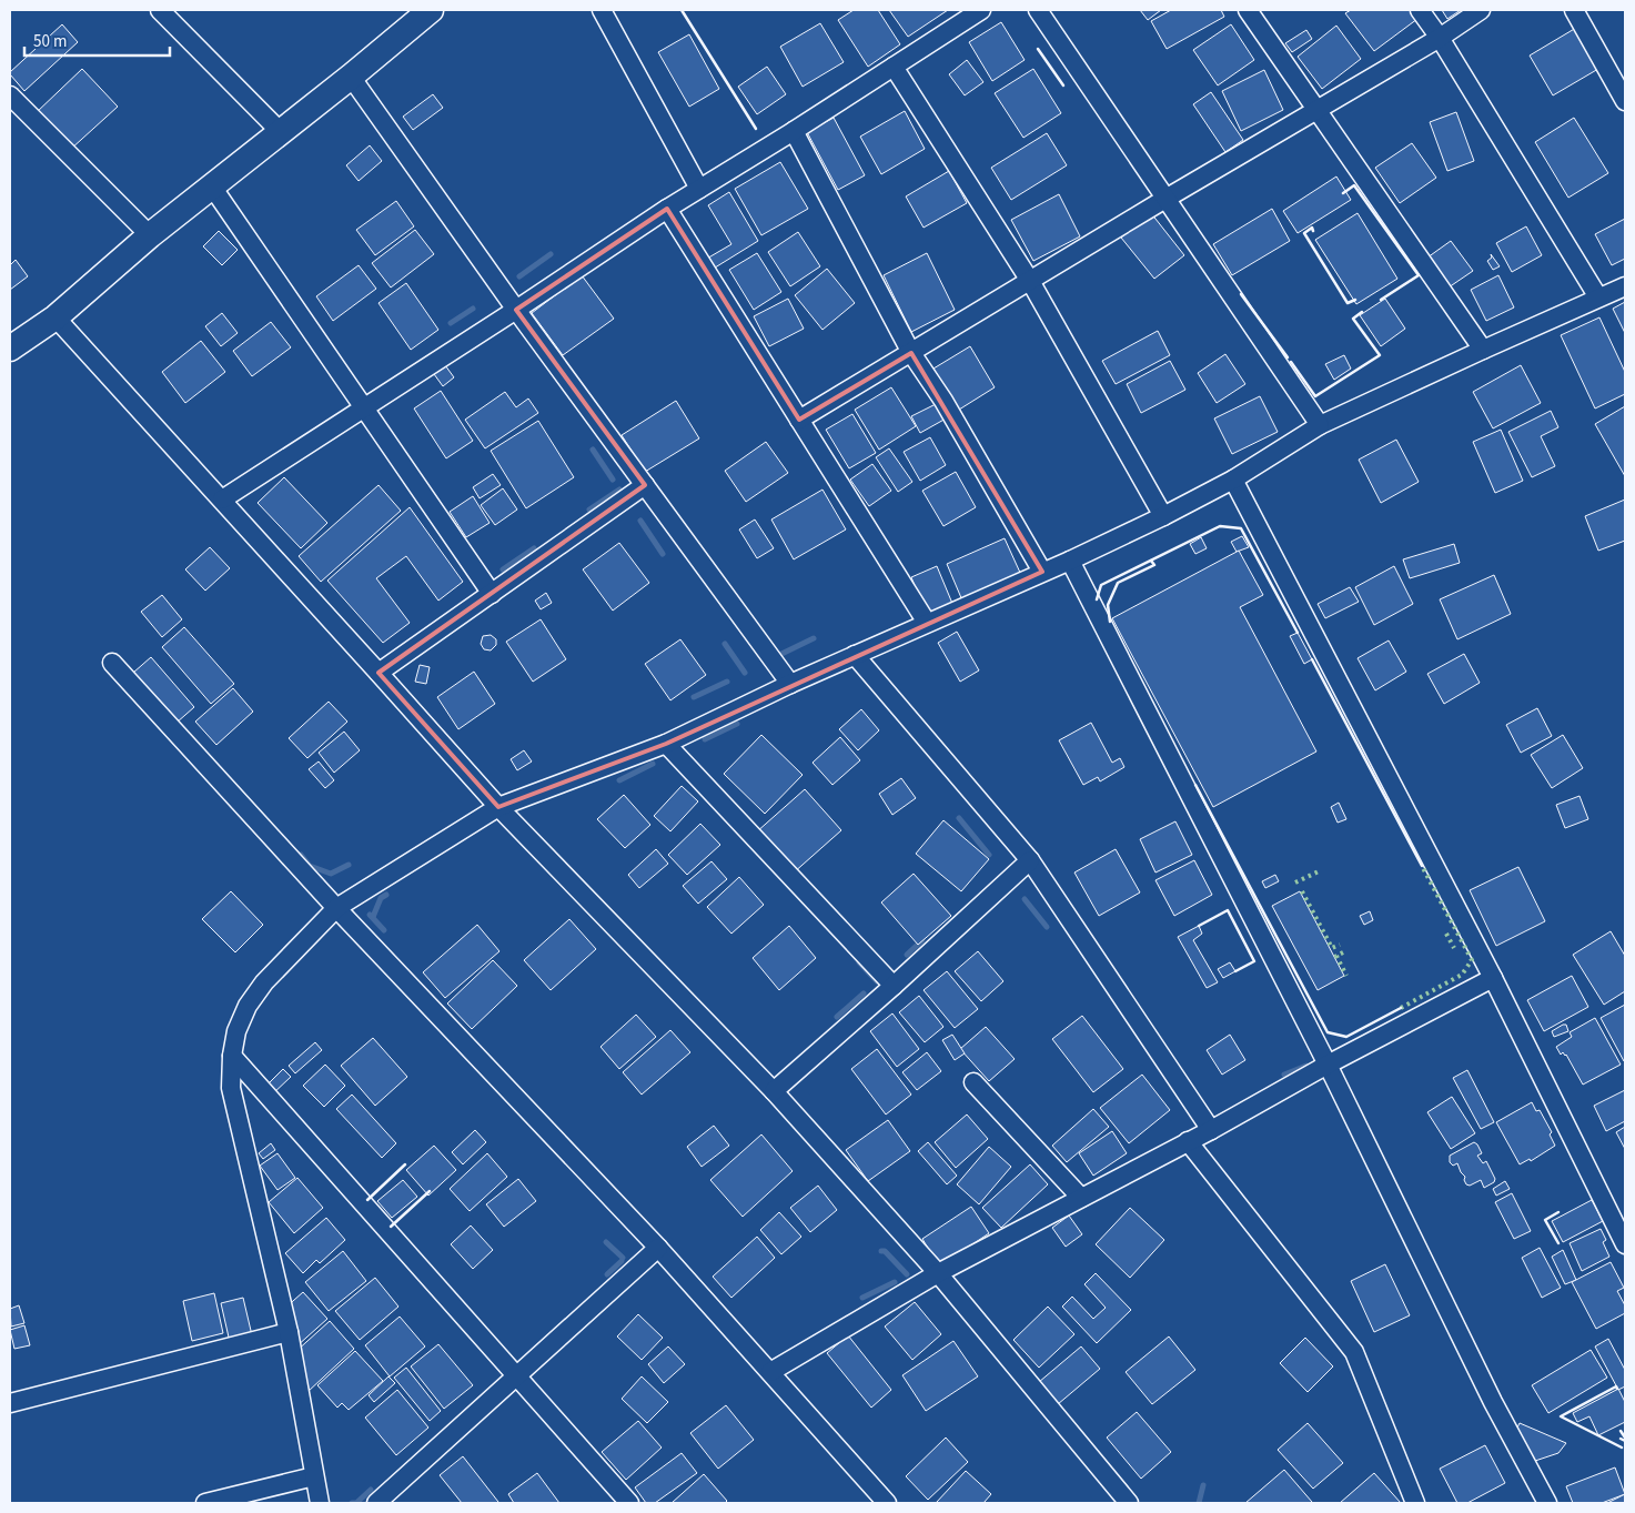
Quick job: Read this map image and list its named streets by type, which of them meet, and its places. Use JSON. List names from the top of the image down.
{
  "scale_bar": "50 m"
}
